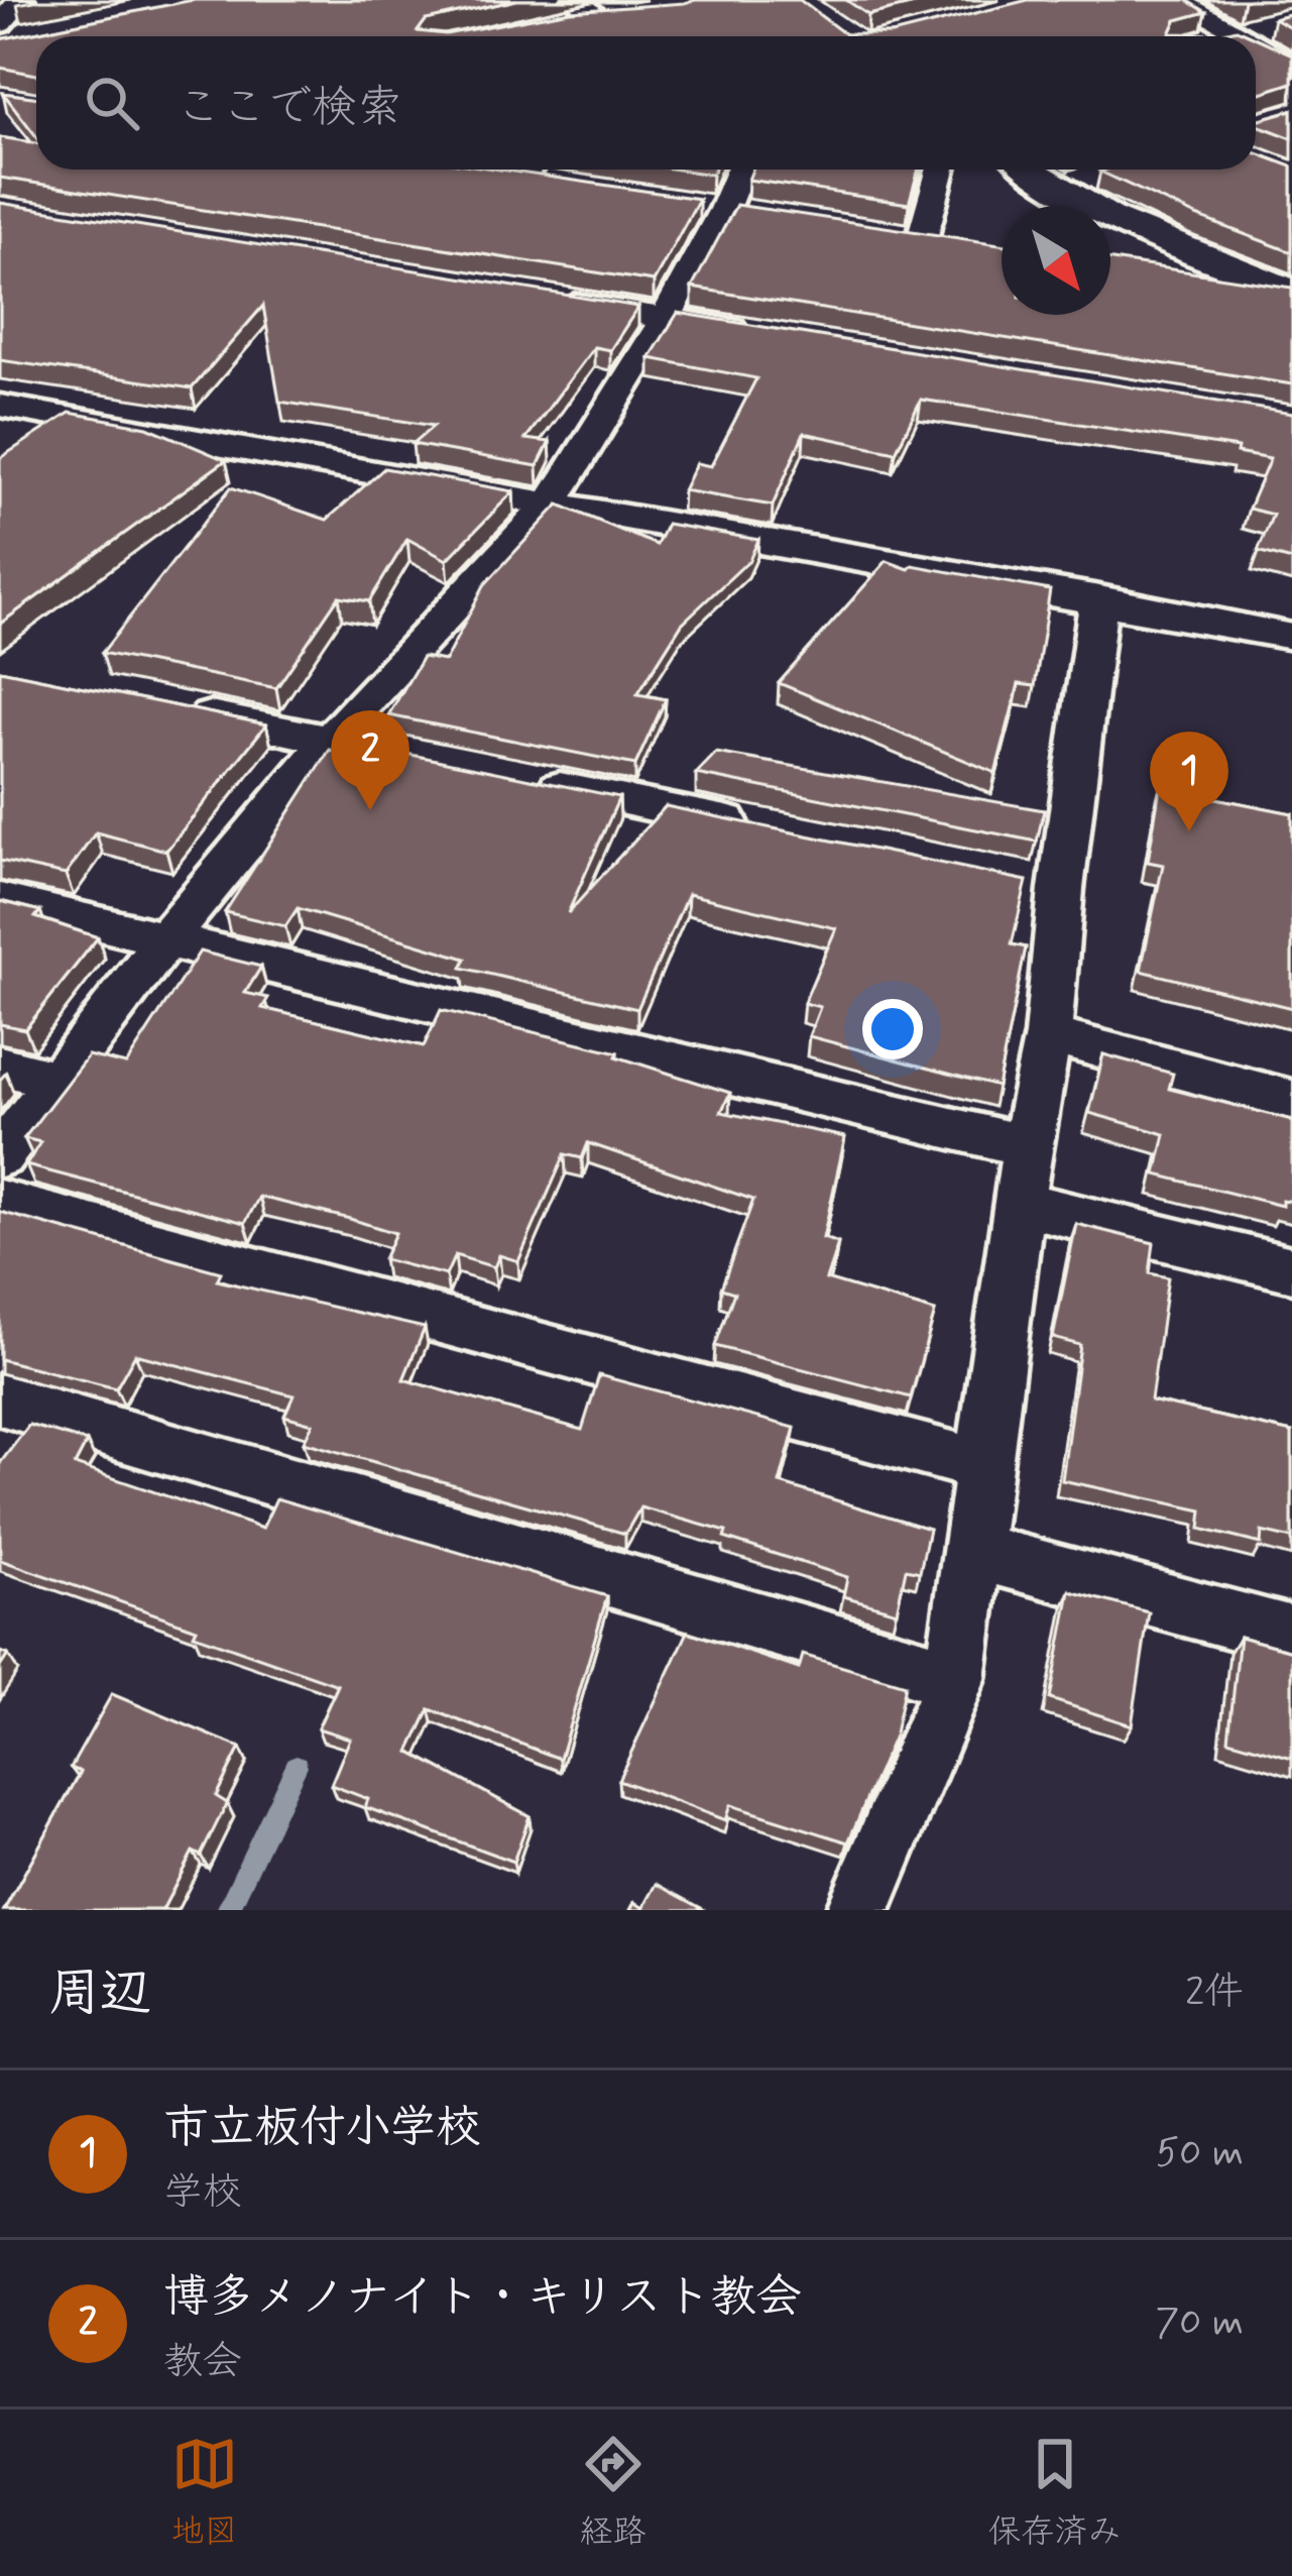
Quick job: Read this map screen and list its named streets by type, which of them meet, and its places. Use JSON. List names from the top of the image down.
{
  "north": "bottom right",
  "page": {
    "search": "ここで検索",
    "pins": ["2", "1"],
    "heading": ["周辺", "2件"],
    "list": [
      {
        "mark": "1",
        "name": "市立板付小学校",
        "note": "学校",
        "value": "50 m"
      },
      {
        "mark": "2",
        "name": "博多メノナイト・キリスト教会",
        "note": "教会",
        "value": "70 m"
      }
    ],
    "nav": ["地図", "経路", "保存済み"]
  }
}
